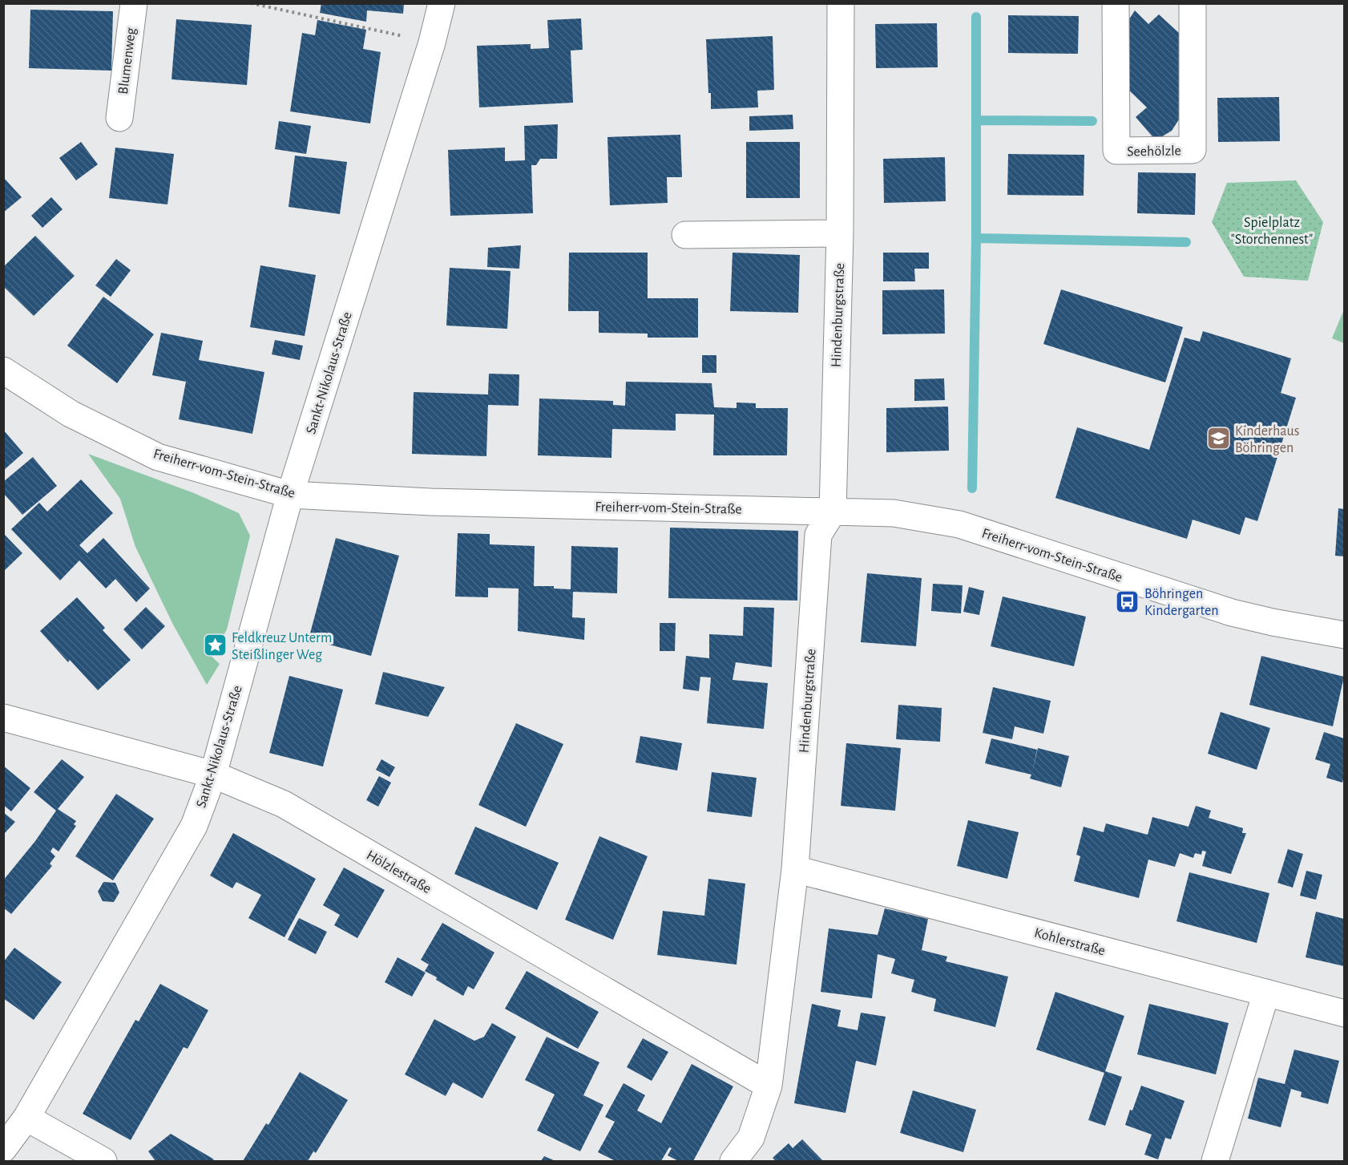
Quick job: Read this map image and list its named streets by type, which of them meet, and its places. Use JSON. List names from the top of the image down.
{
  "streets": {
    "street": [
      "Blumenweg",
      "Seehölzle",
      "Hindenburgstraße",
      "Sankt-Nikolaus-Straße",
      "Freiherr-vom-Stein-Straße",
      "Hölzlestraße",
      "Kohlerstraße"
    ]
  },
  "crossings": [
    ["Hindenburgstraße", "Freiherr-vom-Stein-Straße"],
    ["Hindenburgstraße", "Hölzlestraße"],
    ["Hindenburgstraße", "Kohlerstraße"],
    ["Sankt-Nikolaus-Straße", "Freiherr-vom-Stein-Straße"],
    ["Sankt-Nikolaus-Straße", "Hölzlestraße"]
  ],
  "parks": ["Spielplatz \"Storchennest\""],
  "places": {
    "school or university": ["Kinderhaus Böhringen"],
    "bus stop": ["Böhringen Kindergarten"],
    "place": ["Feldkreuz Unterm Steißlinger Weg"]
  }
}
